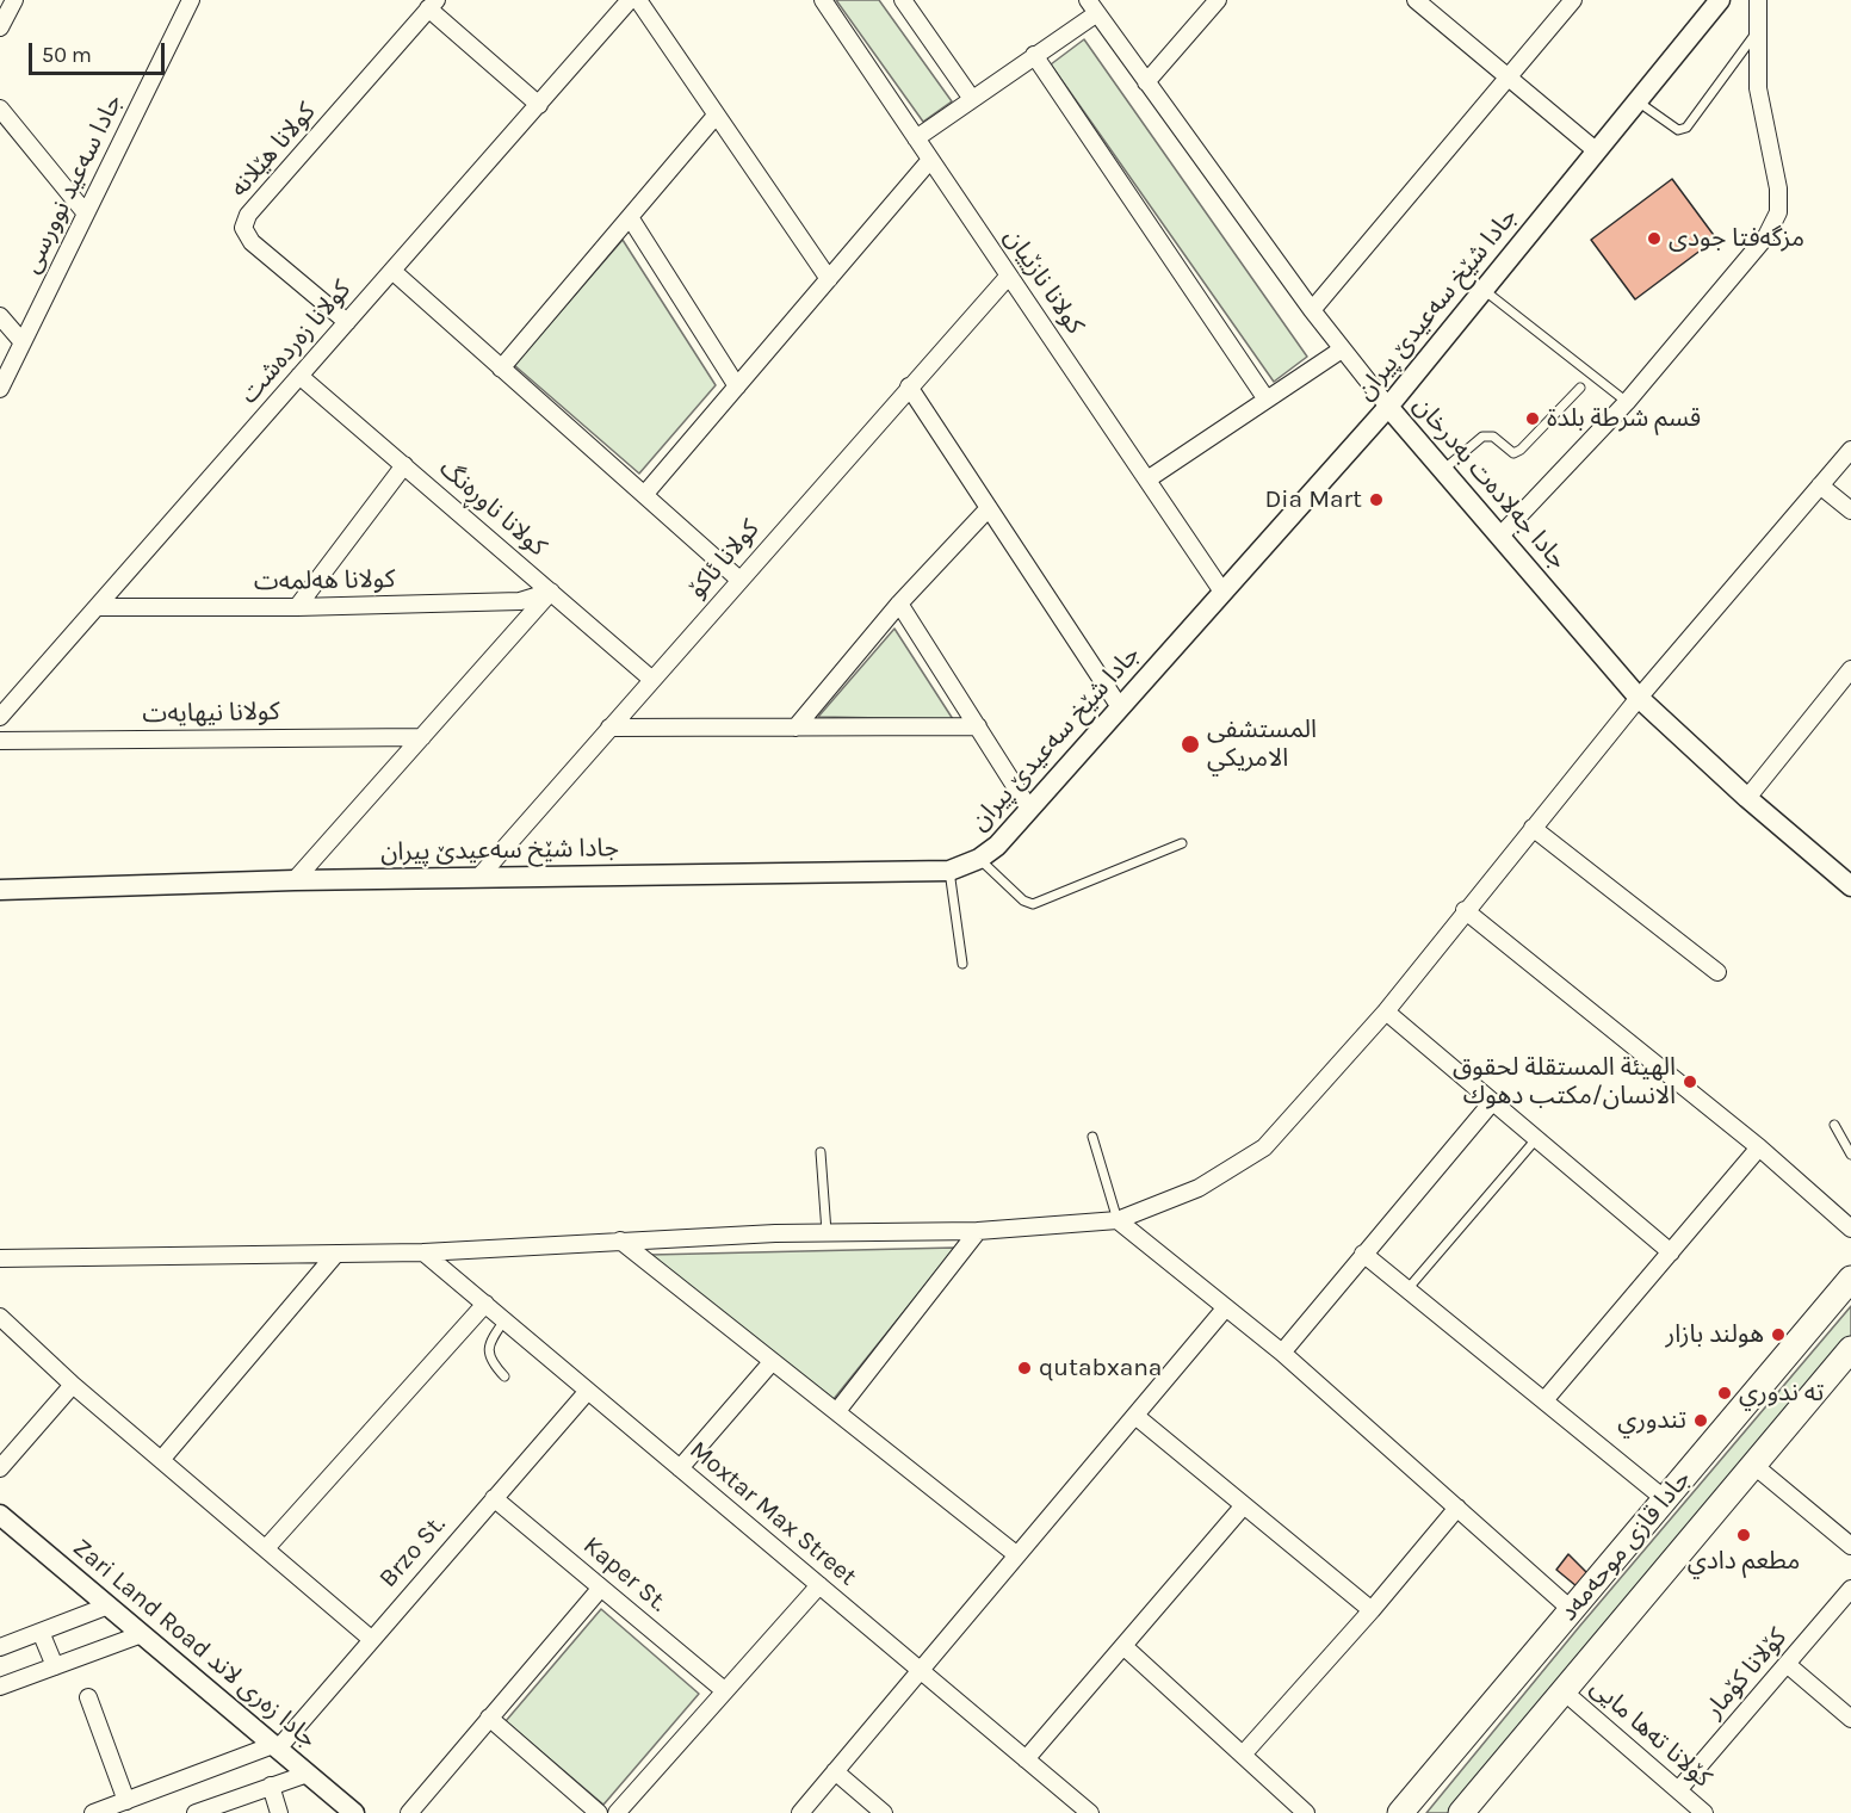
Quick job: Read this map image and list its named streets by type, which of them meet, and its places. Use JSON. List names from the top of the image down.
{
  "streets": {
    "main road": ["جادا قازی موحەمەد"],
    "street": [
      "کولانا هێلانە",
      "جادا سەعید نوورسی",
      "کولانا نازێیان",
      "جادا شێخ سەعیدێ پیران",
      "کولانا زەردەشت",
      "جادا جەلادەت بەدرخان",
      "کولانا ناوڕەنگ",
      "کولانا ئاکۆ",
      "کولانا هەلمەت",
      "کولانا نیهایەت",
      "Moxtar Max Street",
      "Brzo St.",
      "Kaper St.",
      "Zari Land Road جادا زەری لاند",
      "کۆلانا کۆمار",
      "کۆلانا تەها مایی"
    ]
  },
  "crossings": [
    ["کولانا هێلانە", "کولانا زەردەشت"],
    ["کولانا نازێیان", "جادا شێخ سەعیدێ پیران"],
    ["کولانا نازێیان", "کولانا ئاکۆ"],
    ["جادا شێخ سەعیدێ پیران", "جادا جەلادەت بەدرخان"],
    ["جادا شێخ سەعیدێ پیران", "کولانا ئاکۆ"],
    ["کولانا زەردەشت", "کولانا ناوڕەنگ"],
    ["کولانا زەردەشت", "کولانا هەلمەت"],
    ["کولانا ناوڕەنگ", "کولانا ئاکۆ"],
    ["کولانا ناوڕەنگ", "کولانا هەلمەت"],
    ["Moxtar Max Street", "Brzo St."],
    ["جادا قازی موحەمەد", "کۆلانا تەها مایی"],
    ["Brzo St.", "Kaper St."],
    ["Brzo St.", "Zari Land Road جادا زەری لاند"],
    ["کۆلانا کۆمار", "کۆلانا تەها مایی"]
  ],
  "places": [
    "مزگەفتا جودی",
    "قسم شرطة بلدة",
    "Dia Mart",
    "المستشفى الامريكي",
    "الهيئة المستقلة لحقوق الانسان/مكتب دهوك",
    "هولند بازار",
    "qutabxana",
    "ته ندوري",
    "تندوري",
    "مطعم دادي"
  ],
  "scale_bar": "50 m"
}
